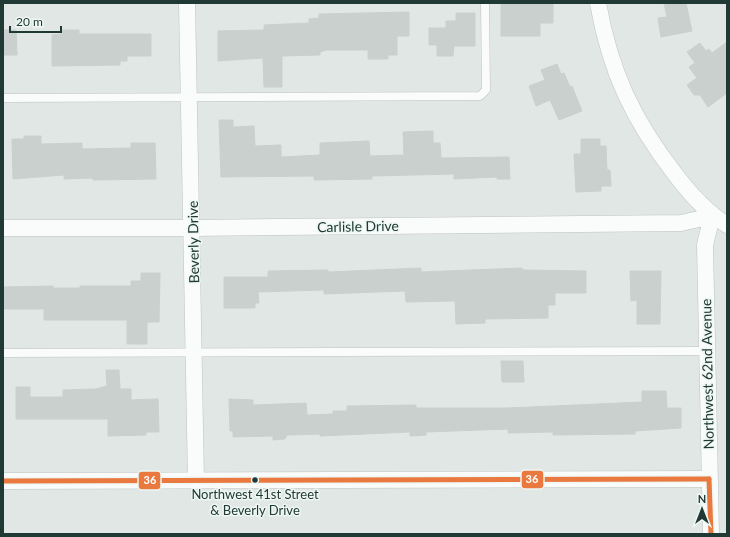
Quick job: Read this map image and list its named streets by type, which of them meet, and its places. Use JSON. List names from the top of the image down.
{
  "streets": {
    "street": ["Carlisle Drive", "Beverly Drive", "Northwest 62nd Avenue"]
  },
  "crossings": [
    ["Carlisle Drive", "Beverly Drive"],
    ["Carlisle Drive", "Northwest 62nd Avenue"]
  ],
  "places": ["Northwest 41st Street & Beverly Drive"],
  "lines": ["transit line 36"],
  "scale_bar": "20 m",
  "north": "top"
}
